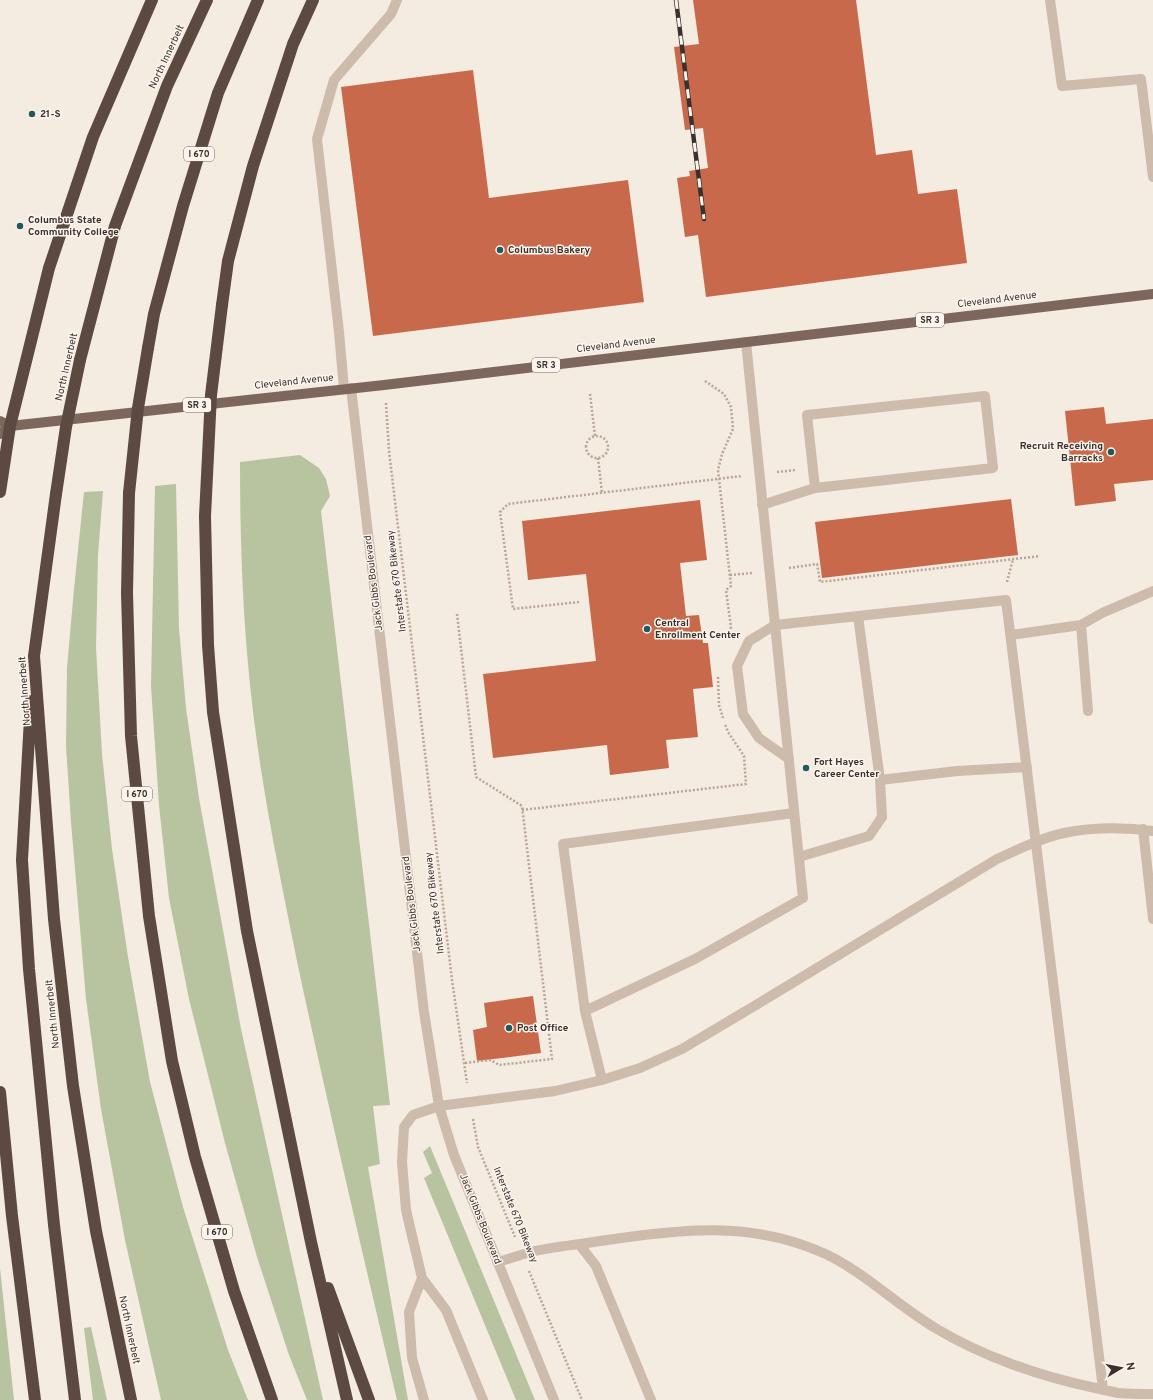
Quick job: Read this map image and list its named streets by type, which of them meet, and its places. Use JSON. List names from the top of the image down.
{
  "streets": {
    "highway": ["North Innerbelt", "I 670"],
    "main road": ["Cleveland Avenue", "SR 3"],
    "street": ["Jack Gibbs Boulevard"],
    "path": ["Interstate 670 Bikeway"]
  },
  "crossings": [
    ["Cleveland Avenue", "Interstate 670 Bikeway"],
    ["Cleveland Avenue", "Jack Gibbs Boulevard"]
  ],
  "places": [
    "21-S",
    "Columbus State Community College",
    "Columbus Bakery",
    "Recruit Receiving Barracks",
    "Central Enrollment Center",
    "Fort Hayes Career Center",
    "Post Office"
  ],
  "north": "right"
}
